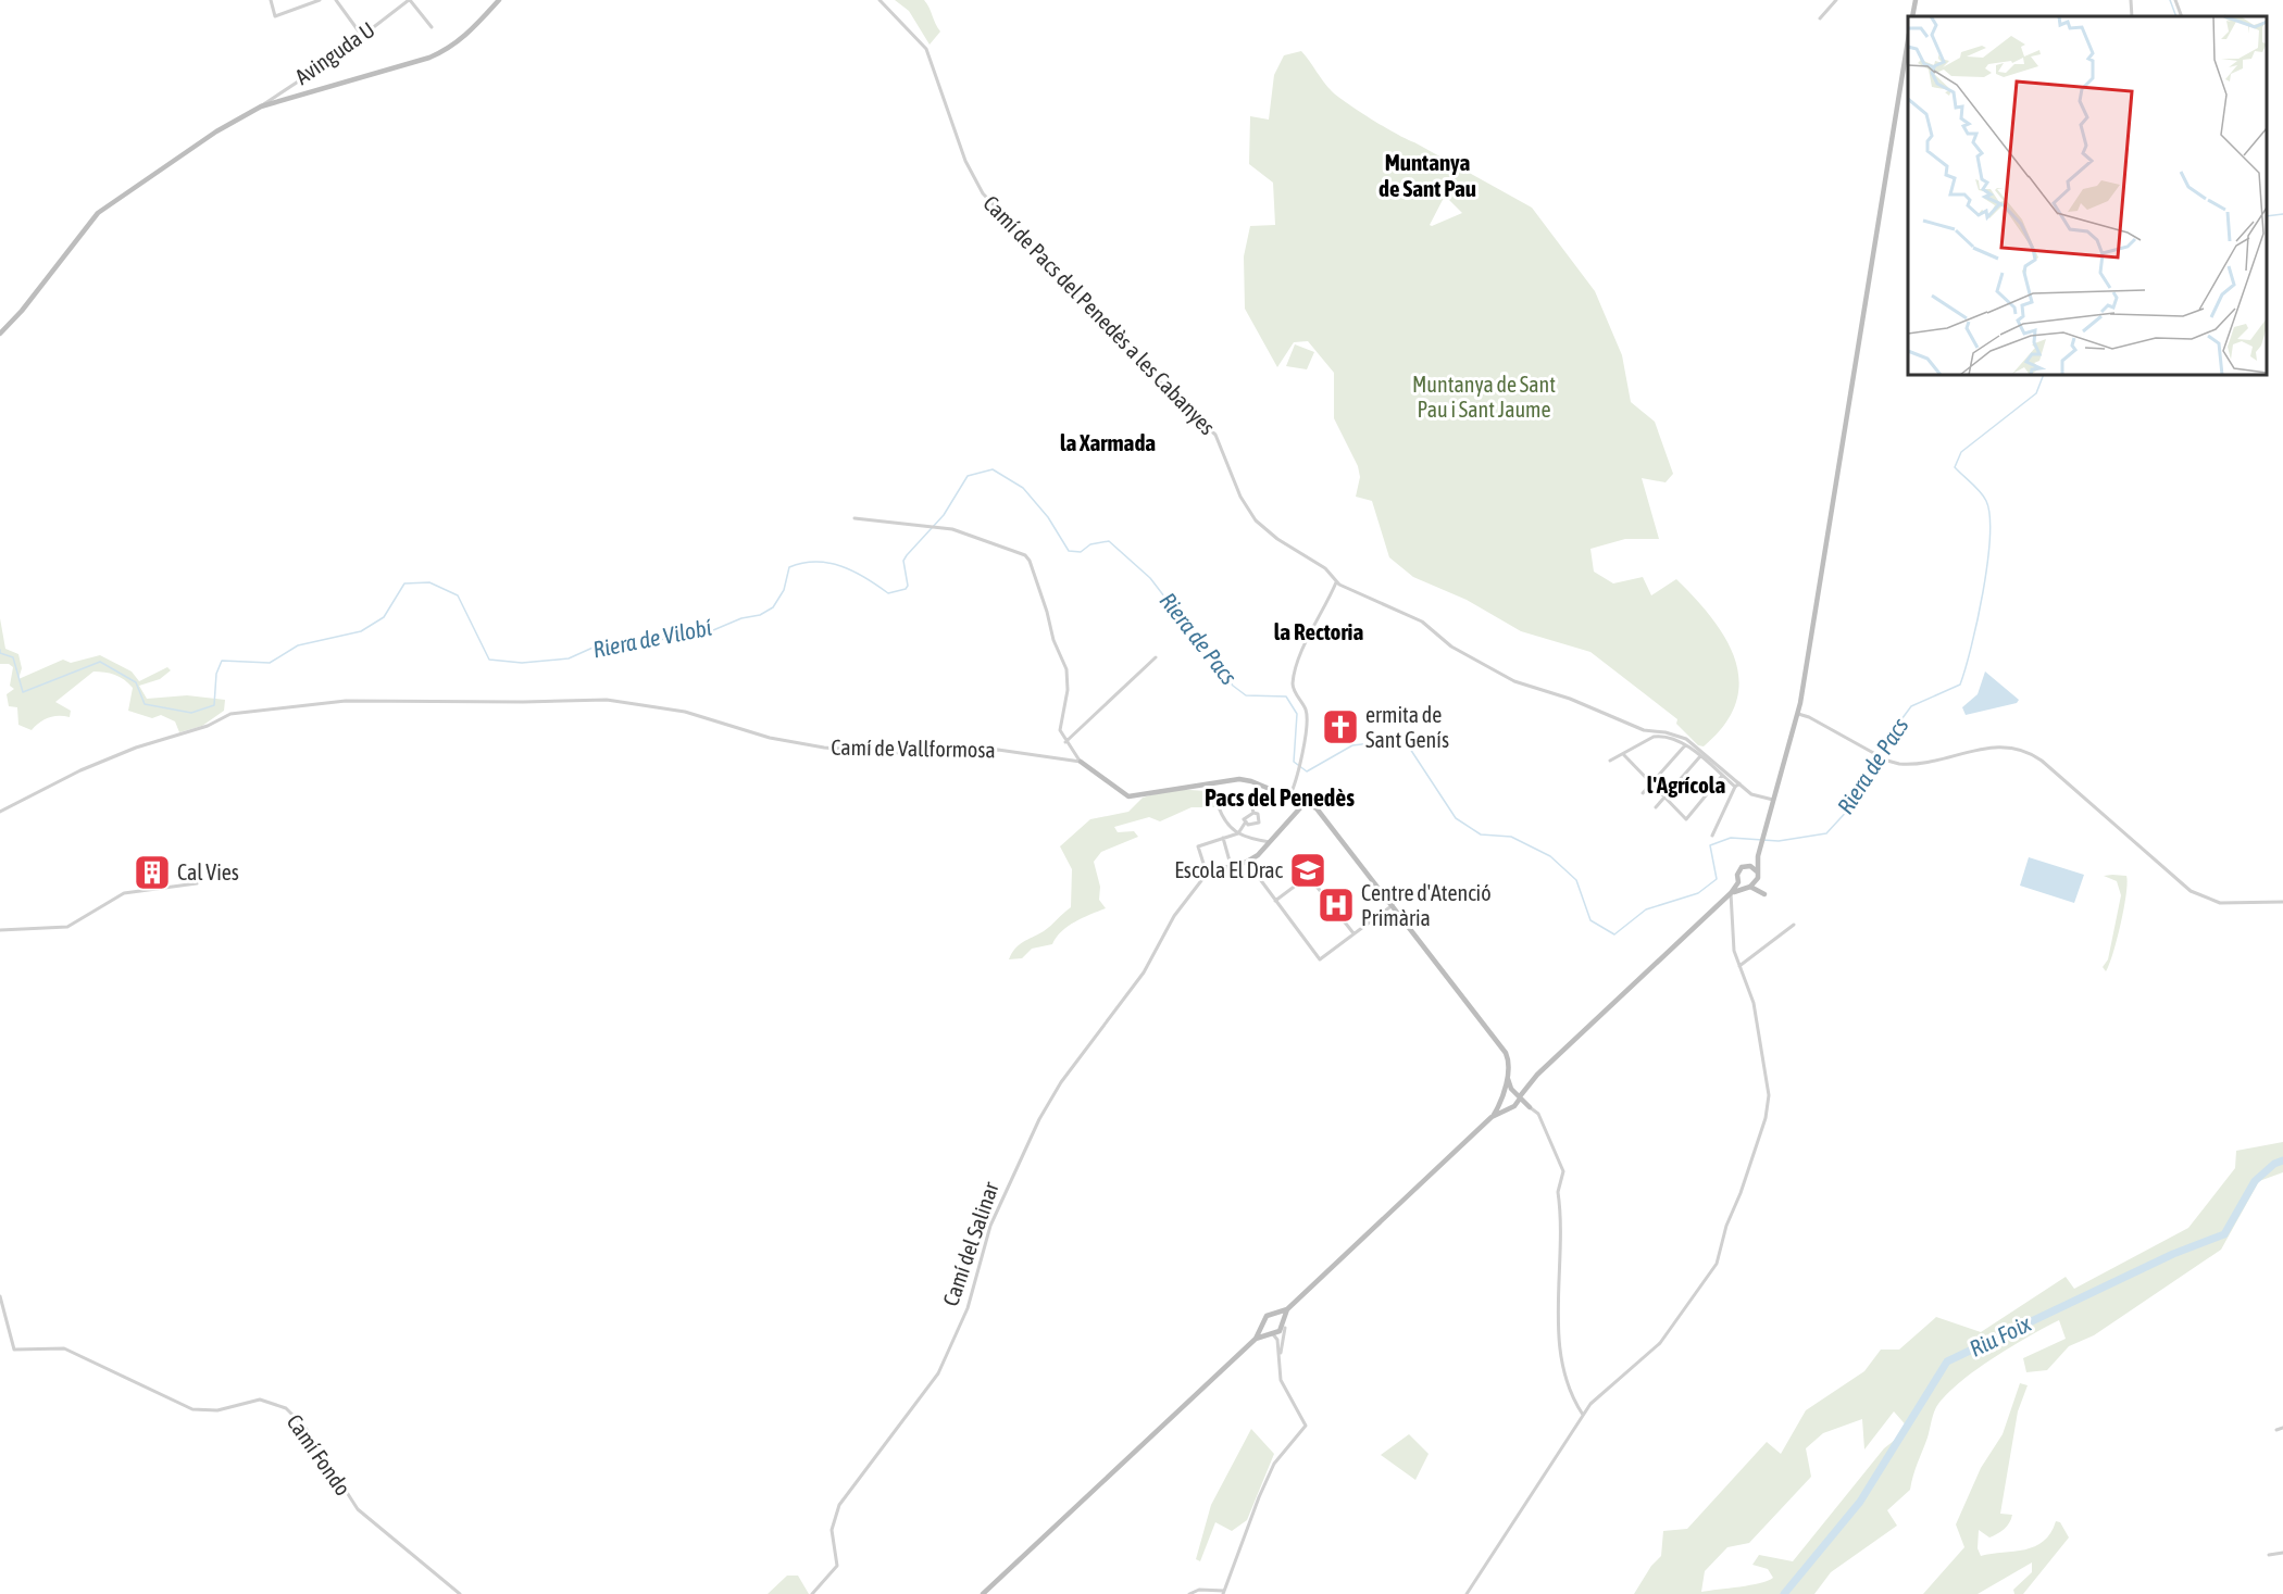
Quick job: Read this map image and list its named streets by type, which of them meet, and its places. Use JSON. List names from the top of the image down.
{
  "streets": {
    "street": [
      "Avinguda U",
      "Camí de Pacs del Penedès a les Cabanyes",
      "Camí de Vallformosa",
      "Camí del Salinar",
      "Camí Fondo"
    ]
  },
  "districts": [
    "Muntanya de Sant Pau",
    "la Xarmada",
    "la Rectoria",
    "l'Agrícola",
    "Pacs del Penedès"
  ],
  "water": ["Riera de Vilobí", "Riera de Pacs", "Riu Foix"],
  "parks": ["Muntanya de Sant Pau i Sant Jaume"],
  "places": {
    "church": ["ermita de Sant Genís"],
    "school or university": ["Escola El Drac"],
    "building": ["Cal Vies"],
    "hospital": ["Centre d'Atenció Primària"]
  }
}
